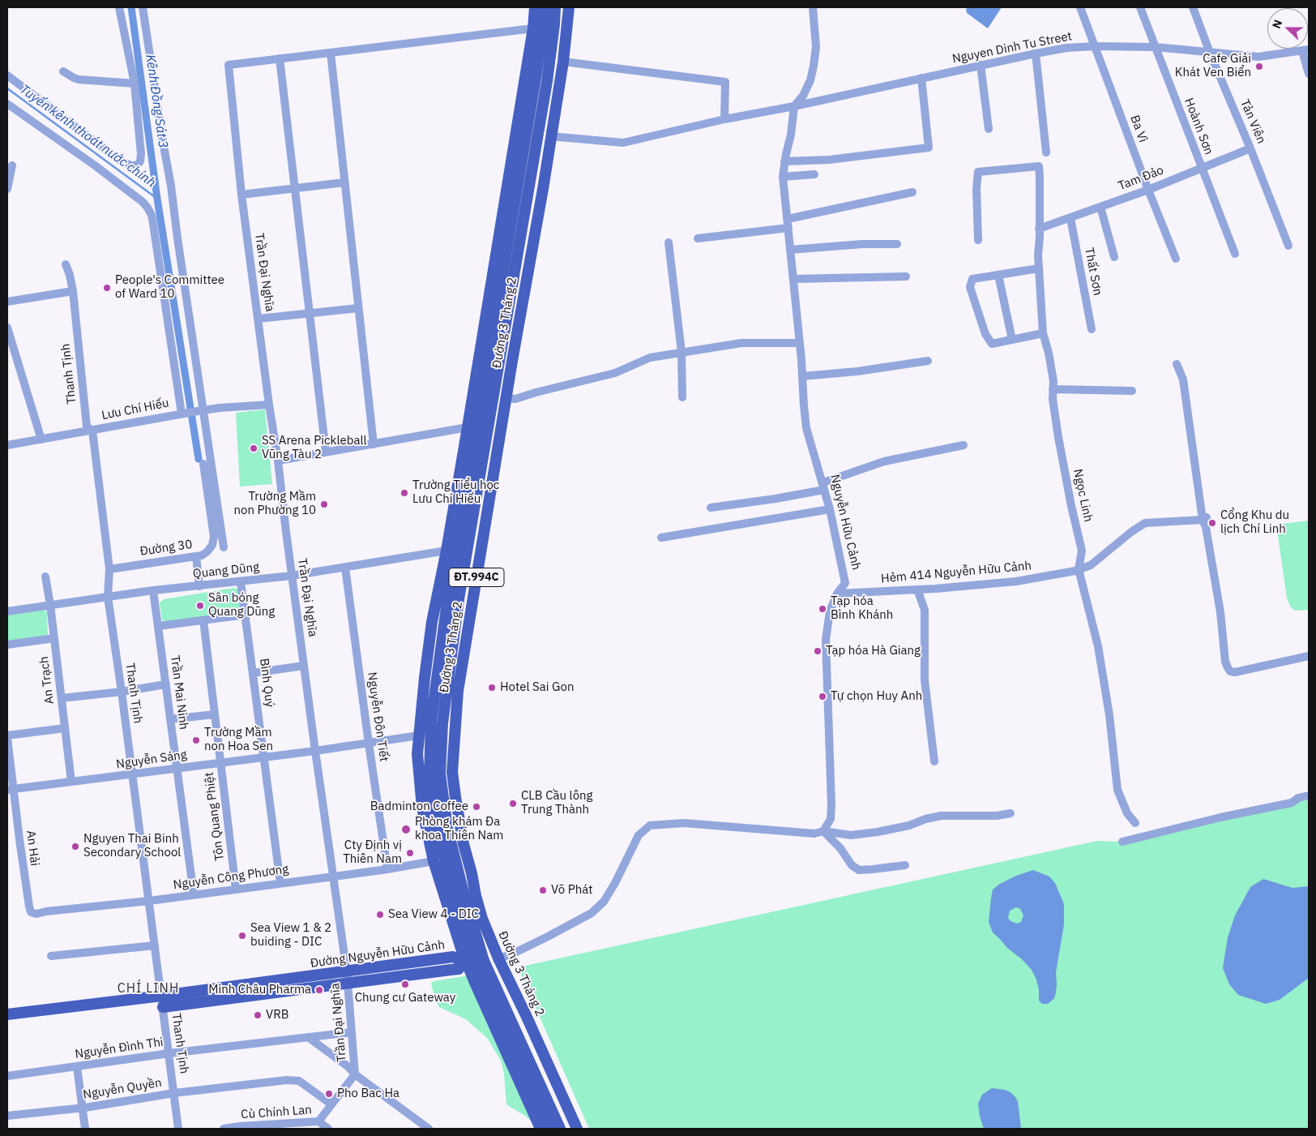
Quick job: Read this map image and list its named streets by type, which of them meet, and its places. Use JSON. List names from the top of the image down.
{
  "streets": {
    "main road": ["Đường 3 Tháng 2", "ĐT.994C", "Đường Nguyễn Hữu Cảnh"],
    "street": [
      "Nguyen Dinh Tu Street",
      "Tản Viên",
      "Hoành Sơn",
      "Ba Vì",
      "Tam Đảo",
      "Thất Sơn",
      "Trần Đại Nghĩa",
      "Thanh Tịnh",
      "Lưu Chí Hiếu",
      "Ngọc Linh",
      "Nguyễn Hữu Cảnh",
      "Đường 30",
      "Quang Dũng",
      "Hẻm 414 Nguyễn Hữu Cảnh",
      "An Trạch",
      "Bình Quý",
      "Trần Mai Ninh",
      "Nguyễn Đôn Tiết",
      "Nguyễn Sáng",
      "Tôn Quang Phiệt",
      "An Hải",
      "Nguyễn Công Phương",
      "Nguyễn Đình Thi",
      "Nguyễn Quyền",
      "Cù Chính Lan"
    ]
  },
  "crossings": [
    ["Nguyen Dinh Tu Street", "Tản Viên"],
    ["Nguyen Dinh Tu Street", "Hoành Sơn"],
    ["Nguyen Dinh Tu Street", "Ba Vì"],
    ["Nguyen Dinh Tu Street", "Đường 3 Tháng 2"],
    ["Nguyen Dinh Tu Street", "Nguyễn Hữu Cảnh"],
    ["Tản Viên", "Tam Đảo"],
    ["Hoành Sơn", "Tam Đảo"],
    ["Ba Vì", "Tam Đảo"],
    ["Tam Đảo", "Thất Sơn"],
    ["Tam Đảo", "Ngọc Linh"],
    ["Trần Đại Nghĩa", "Lưu Chí Hiếu"],
    ["Trần Đại Nghĩa", "Quang Dũng"],
    ["Trần Đại Nghĩa", "Nguyễn Sáng"],
    ["Trần Đại Nghĩa", "Nguyễn Công Phương"],
    ["Trần Đại Nghĩa", "Đường Nguyễn Hữu Cảnh"],
    ["Trần Đại Nghĩa", "Nguyễn Đình Thi"],
    ["Trần Đại Nghĩa", "Nguyễn Quyền"],
    ["Trần Đại Nghĩa", "Cù Chính Lan"],
    ["Đường 3 Tháng 2", "Quang Dũng"],
    ["Đường 3 Tháng 2", "Nguyễn Sáng"],
    ["Đường 3 Tháng 2", "Nguyễn Công Phương"],
    ["Đường 3 Tháng 2", "Đường Nguyễn Hữu Cảnh"],
    ["Thanh Tịnh", "Lưu Chí Hiếu"],
    ["Thanh Tịnh", "Đường 30"],
    ["Thanh Tịnh", "Quang Dũng"],
    ["Thanh Tịnh", "Nguyễn Sáng"],
    ["Thanh Tịnh", "Nguyễn Công Phương"],
    ["Thanh Tịnh", "Đường Nguyễn Hữu Cảnh"],
    ["Thanh Tịnh", "Nguyễn Đình Thi"],
    ["Thanh Tịnh", "Nguyễn Quyền"],
    ["Ngọc Linh", "Hẻm 414 Nguyễn Hữu Cảnh"],
    ["Nguyễn Hữu Cảnh", "Hẻm 414 Nguyễn Hữu Cảnh"],
    ["Quang Dũng", "An Trạch"],
    ["Quang Dũng", "Bình Quý"],
    ["Quang Dũng", "Trần Mai Ninh"],
    ["Quang Dũng", "Nguyễn Đôn Tiết"],
    ["An Trạch", "Nguyễn Sáng"],
    ["Bình Quý", "Nguyễn Sáng"],
    ["Bình Quý", "Nguyễn Công Phương"],
    ["Trần Mai Ninh", "Nguyễn Sáng"],
    ["Trần Mai Ninh", "Nguyễn Công Phương"],
    ["Nguyễn Đôn Tiết", "Nguyễn Sáng"],
    ["Nguyễn Đôn Tiết", "Nguyễn Công Phương"],
    ["Nguyễn Sáng", "Tôn Quang Phiệt"],
    ["Nguyễn Sáng", "An Hải"],
    ["Tôn Quang Phiệt", "Nguyễn Công Phương"],
    ["An Hải", "Nguyễn Công Phương"]
  ],
  "districts": ["CHÍ LINH"],
  "water": ["Kênh Đồng Sát 3", "Tuyến kênh thoát nước chính"],
  "places": [
    "Cafe Giải Khát Ven Biển",
    "People's Committee of Ward 10",
    "SS Arena Pickleball Vũng Tàu 2",
    "Trường Tiểu học Lưu Chí Hiếu",
    "Trường Mầm non Phường 10",
    "Cổng Khu du lịch Chí Linh",
    "Sân bóng Quang Dũng",
    "Tạp hóa Bình Khánh",
    "Tạp hóa Hà Giang",
    "Hotel Sai Gon",
    "Tự chọn Huy Anh",
    "Trường Mầm non Hoa Sen",
    "CLB Cầu lông Trung Thành",
    "Badminton Coffee",
    "Phòng khám Đa khoa Thiên Nam",
    "Nguyen Thai Binh Secondary School",
    "Cty Định vị Thiên Nam",
    "Võ Phát",
    "Sea View 4 - DIC",
    "Sea View 1 & 2 buiding - DIC",
    "Chung cư Gateway",
    "Minh Châu Pharma",
    "VRB",
    "Pho Bac Ha"
  ],
  "north": "left"
}
